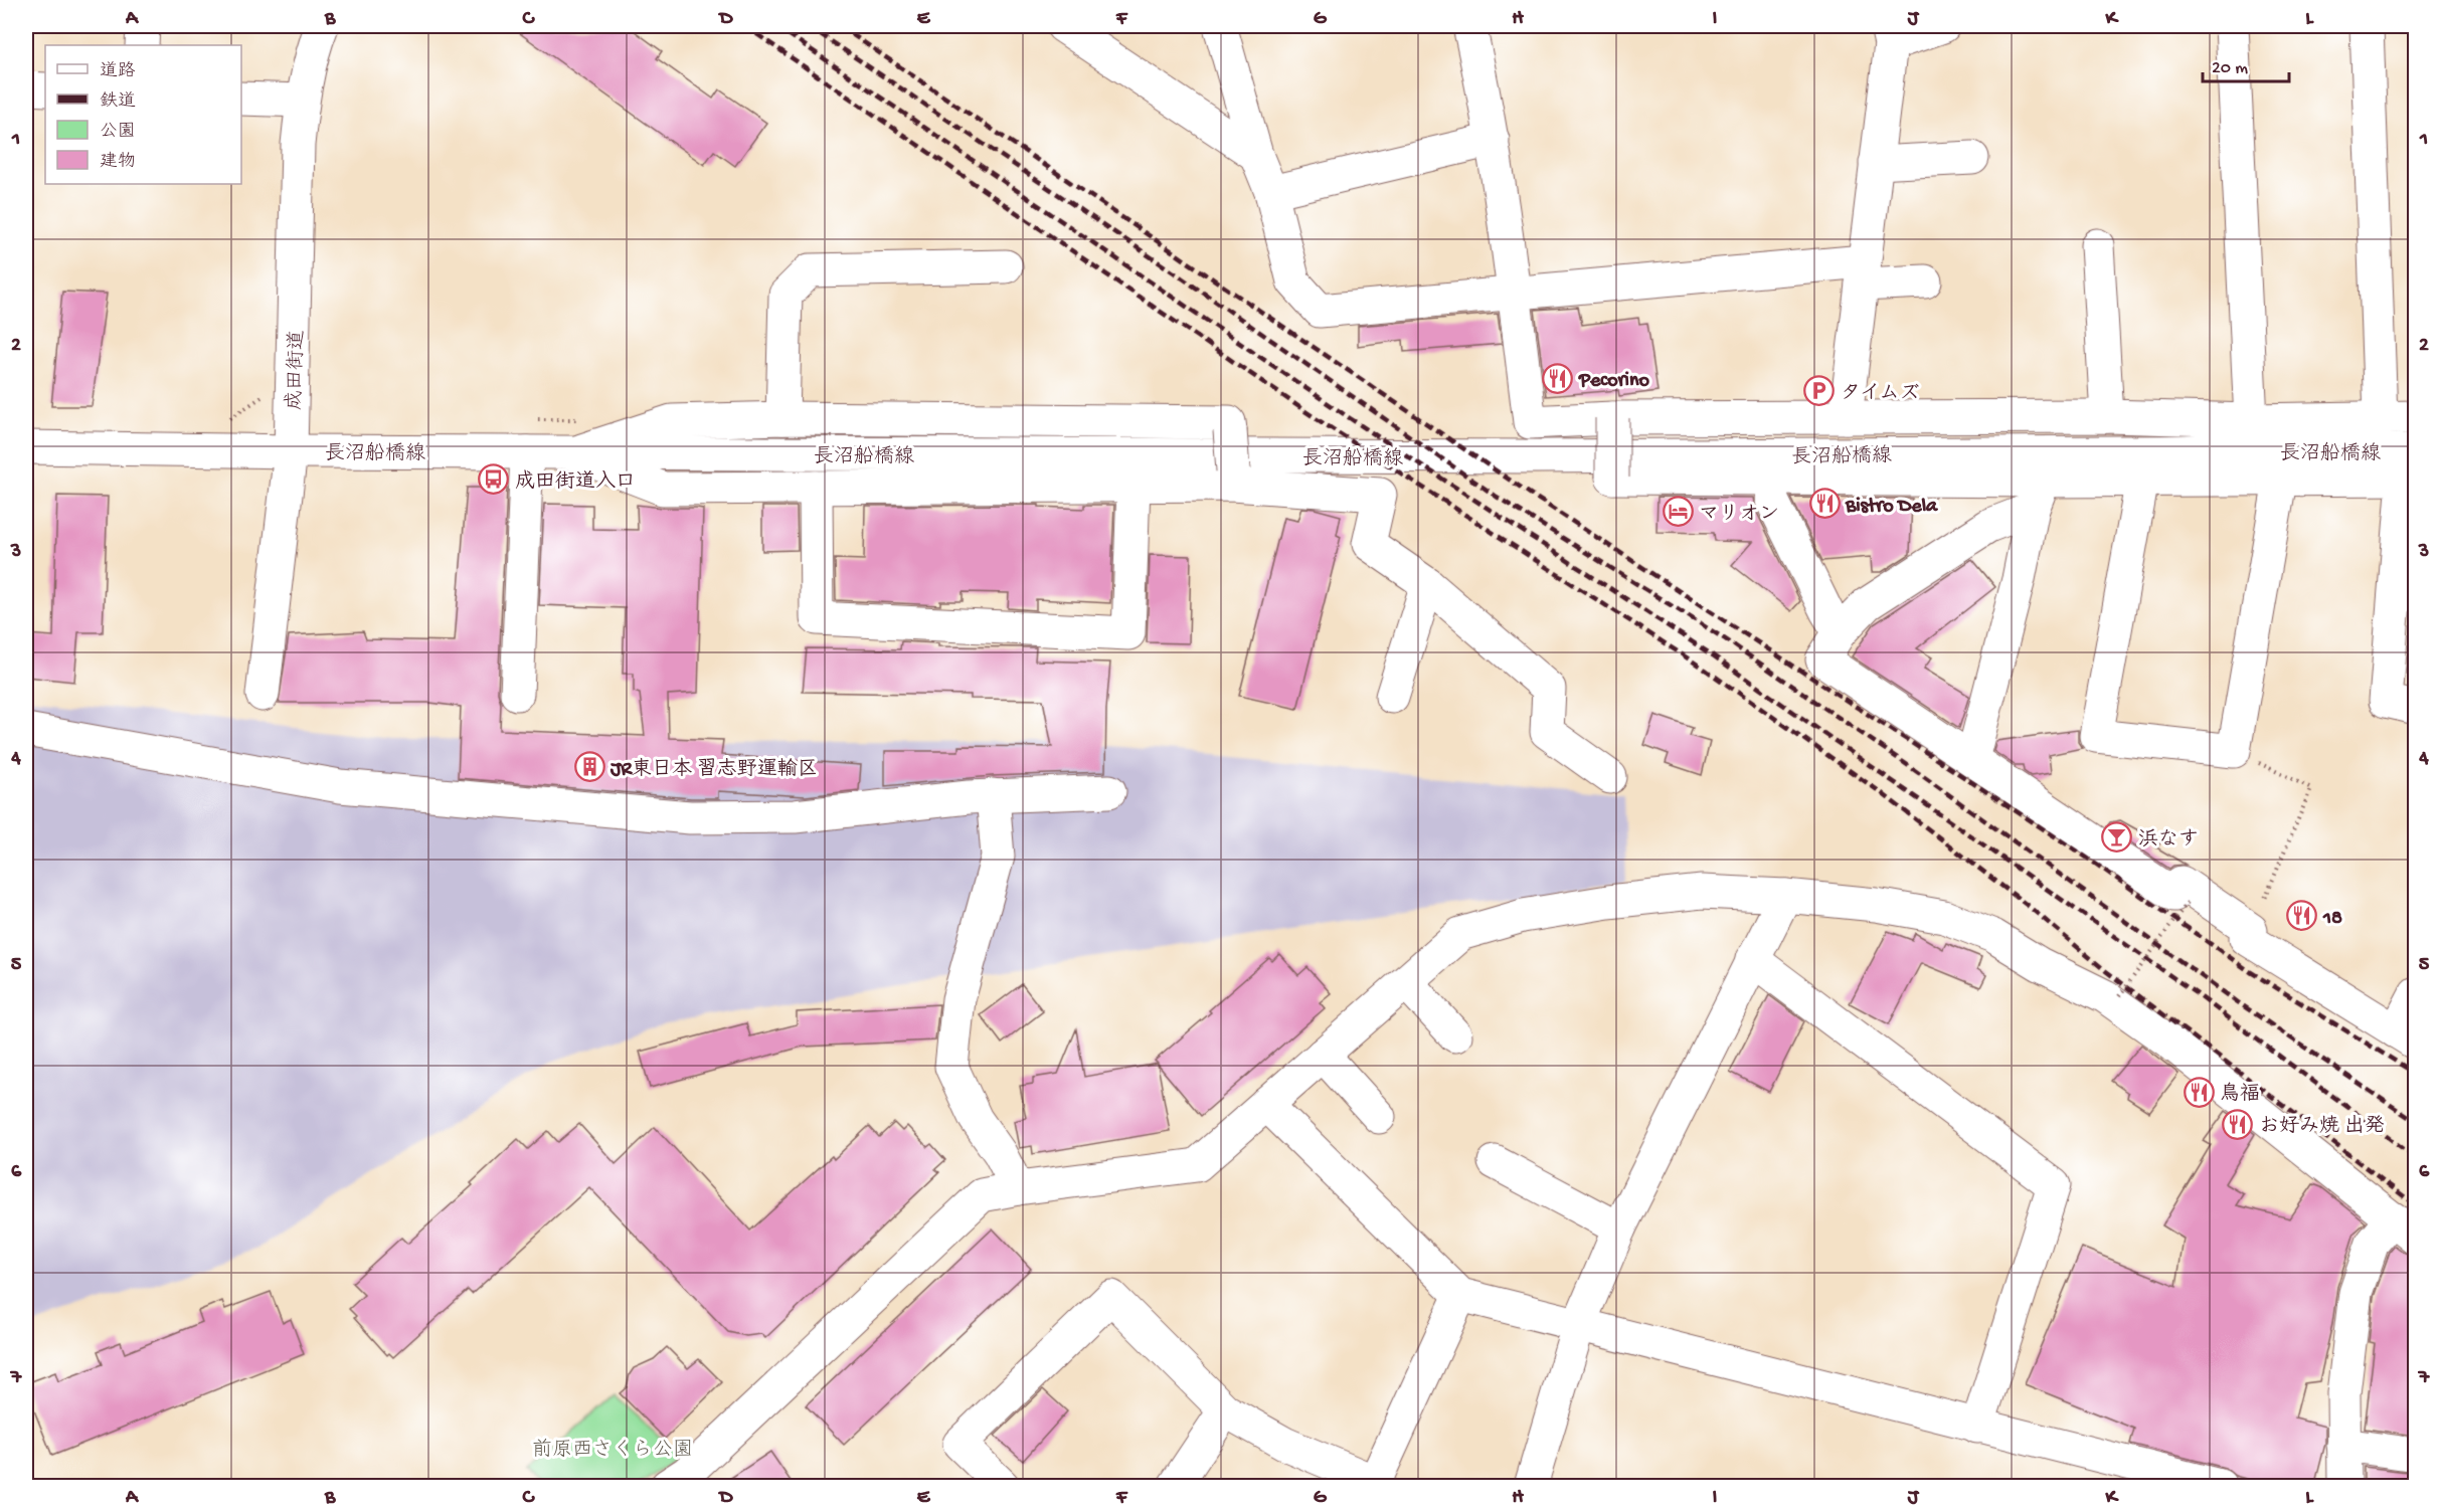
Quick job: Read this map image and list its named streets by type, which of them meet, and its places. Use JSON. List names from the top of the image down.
{
  "streets": {
    "main road": ["成田街道", "長沼船橋線"]
  },
  "crossings": [
    ["成田街道", "長沼船橋線"]
  ],
  "parks": ["前原西さくら公園"],
  "places": {
    "restaurant": [
      "Pecorino",
      "Bistro Dela",
      "18",
      "鳥福",
      "お好み焼 出発"
    ],
    "parking": ["タイムズ"],
    "bus stop": ["成田街道入口"],
    "hotel": ["マリオン"],
    "building": ["JR東日本 習志野運輸区"],
    "bar": ["浜なす"]
  },
  "legend": [
    "道路",
    "鉄道",
    "公園",
    "建物"
  ],
  "scale_bar": "20 m",
  "grid": {
    "columns": [
      "A",
      "B",
      "C",
      "D",
      "E",
      "F",
      "G",
      "H",
      "I",
      "J",
      "K",
      "L"
    ],
    "rows": [
      "1",
      "2",
      "3",
      "4",
      "5",
      "6",
      "7"
    ]
  }
}
